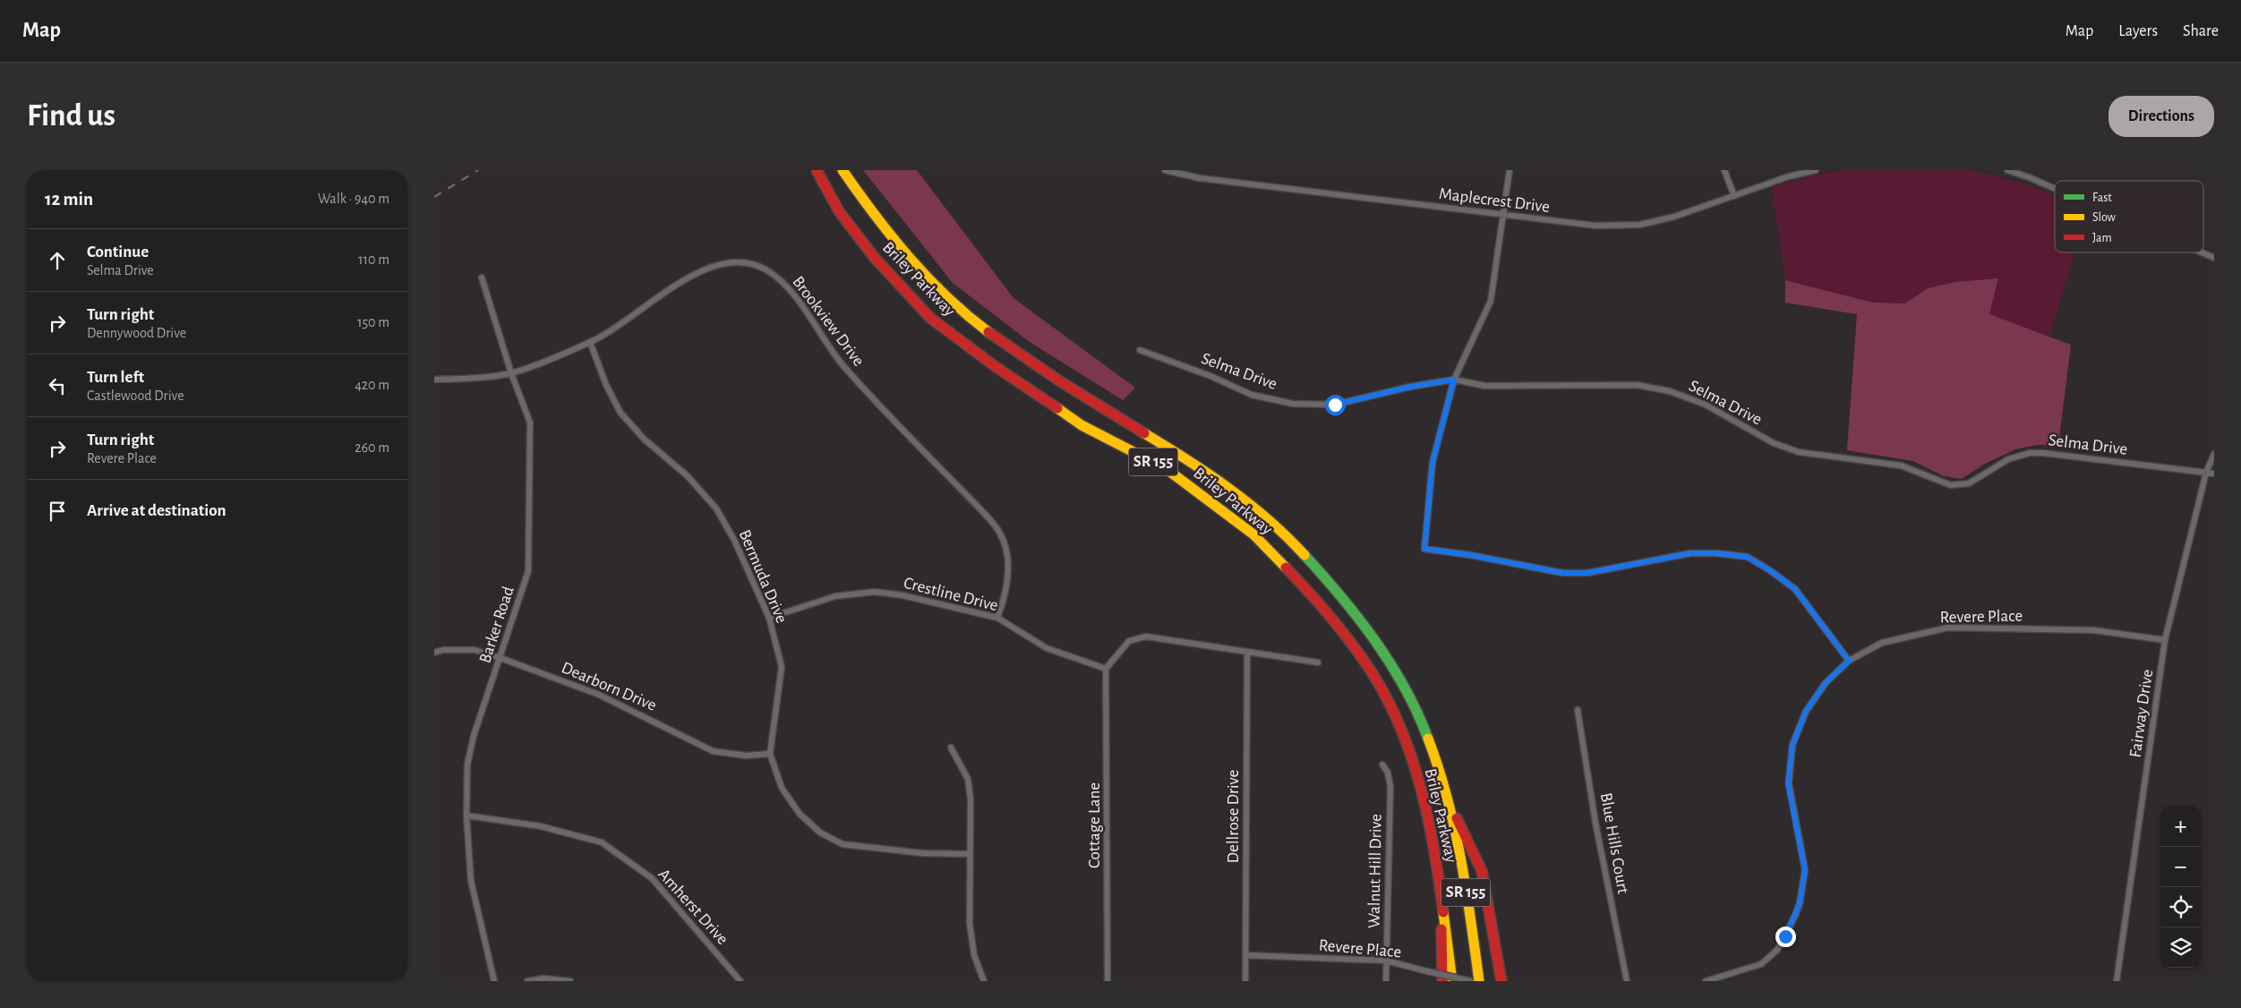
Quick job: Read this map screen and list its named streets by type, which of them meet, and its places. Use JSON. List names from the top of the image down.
{
  "streets": {
    "highway": ["Briley Parkway", "SR 155"],
    "street": [
      "Maplecrest Drive",
      "Brookview Drive",
      "Selma Drive",
      "Bermuda Drive",
      "Crestline Drive",
      "Revere Place",
      "Barker Road",
      "Dearborn Drive",
      "Fairway Drive",
      "Dellrose Drive",
      "Cottage Lane",
      "Blue Hills Court",
      "Walnut Hill Drive",
      "Amherst Drive"
    ]
  },
  "crossings": [
    ["Brookview Drive", "Bermuda Drive"],
    ["Brookview Drive", "Crestline Drive"],
    ["Brookview Drive", "Barker Road"],
    ["Selma Drive", "Fairway Drive"],
    ["Bermuda Drive", "Crestline Drive"],
    ["Bermuda Drive", "Dearborn Drive"],
    ["Crestline Drive", "Cottage Lane"],
    ["Revere Place", "Fairway Drive"],
    ["Revere Place", "Dellrose Drive"],
    ["Revere Place", "Walnut Hill Drive"],
    ["Barker Road", "Dearborn Drive"],
    ["Barker Road", "Amherst Drive"]
  ],
  "legend": ["Fast", "Slow", "Jam"],
  "page": {
    "header": "Map",
    "nav": ["Map", "Layers", "Share"],
    "buttons": "Directions",
    "title": "Find us",
    "heading": ["12 min", "Walk · 940 m"],
    "list": [
      ["Continue", "Selma Drive", "110 m"],
      ["Turn right", "Dennywood Drive", "150 m"],
      ["Turn left", "Castlewood Drive", "420 m"],
      ["Turn right", "Revere Place", "260 m"],
      "Arrive at destination"
    ],
    "map_buttons": ["+", "−"]
  }
}
